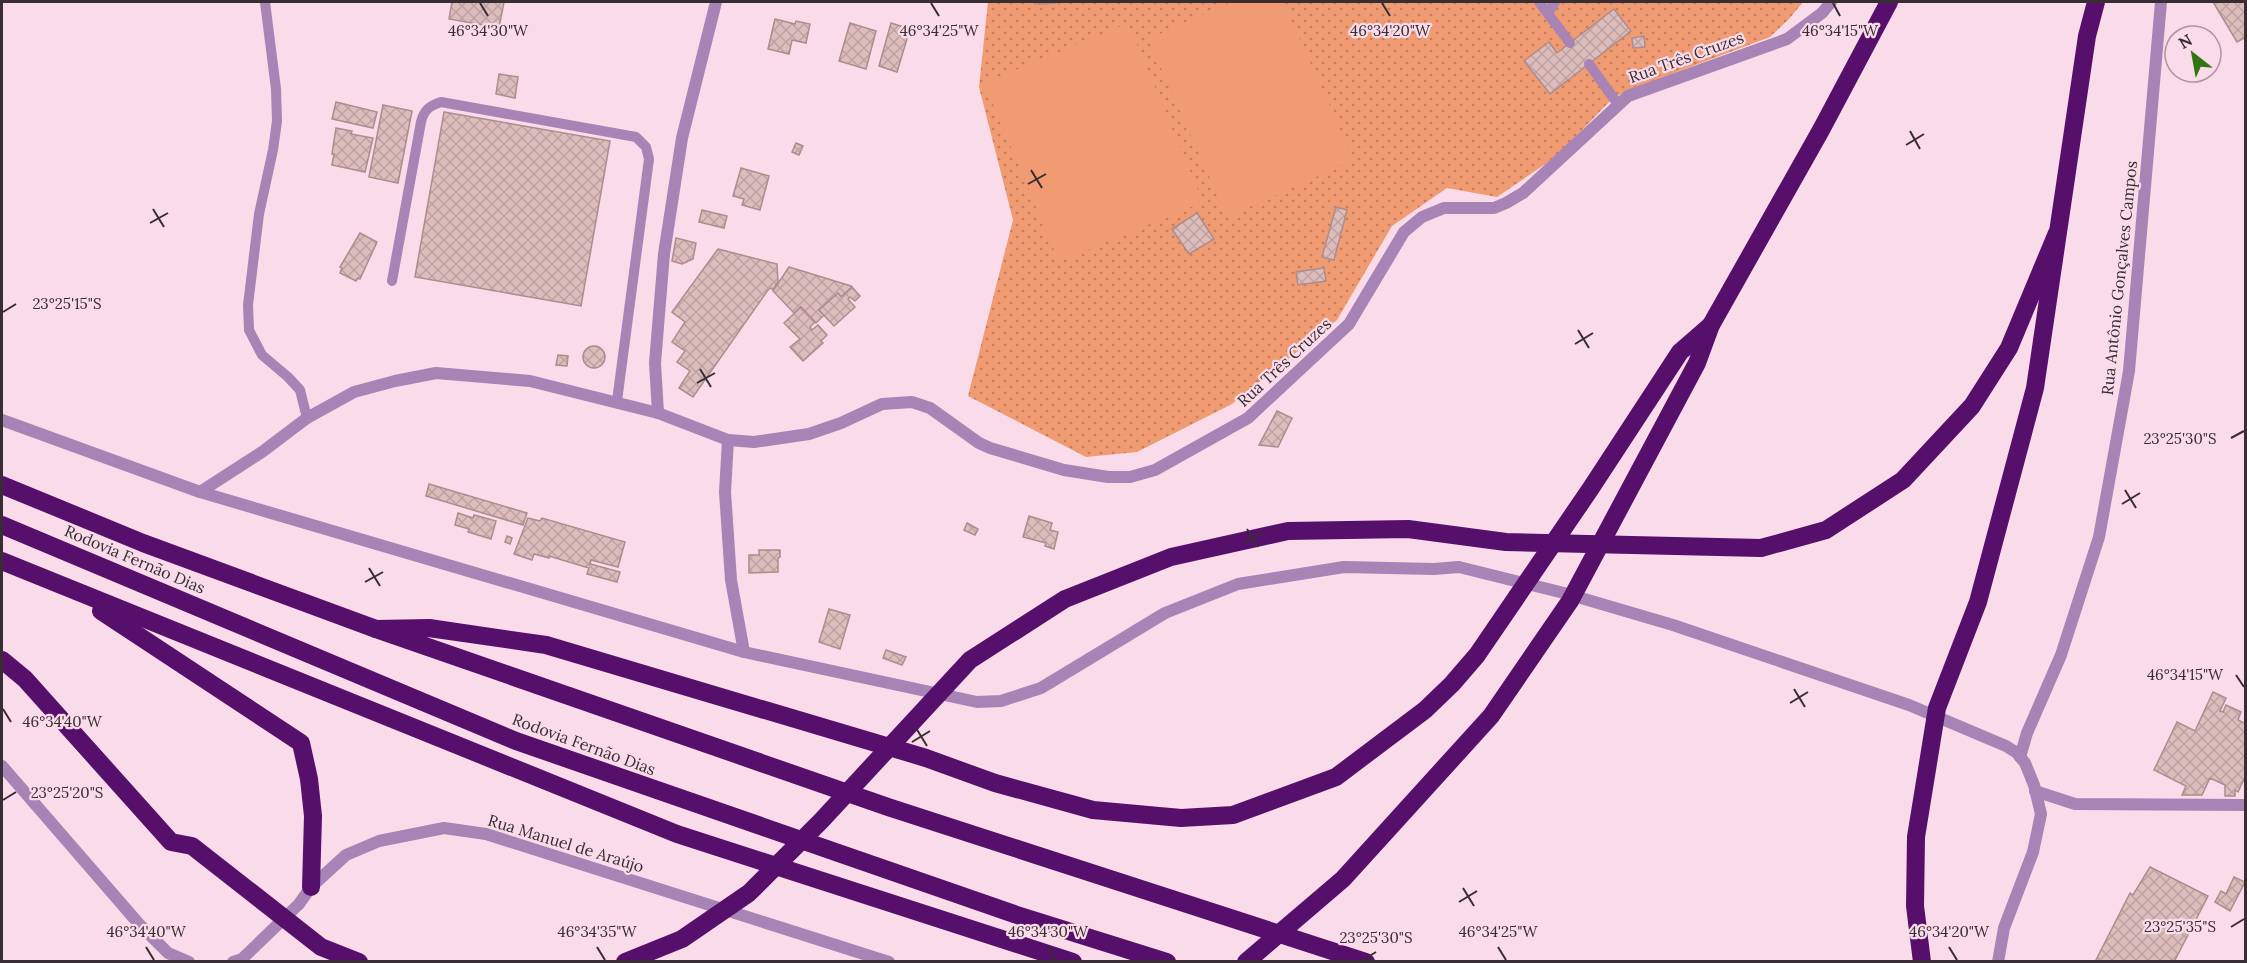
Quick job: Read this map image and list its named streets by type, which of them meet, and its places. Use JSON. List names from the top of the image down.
{
  "streets": {
    "highway": ["Rodovia Fernão Dias"],
    "street": ["Rua Três Cruzes", "Rua Antônio Gonçalves Campos", "Rua Manuel de Araújo"]
  },
  "north": "top left",
  "coordinates": [
    "46°34'30\"W",
    "46°34'25\"W",
    "46°34'20\"W",
    "46°34'15\"W",
    "23°25'15\"S",
    "23°25'30\"S",
    "46°34'40\"W",
    "23°25'20\"S",
    "23°25'35\"S",
    "46°34'35\"W"
  ]
}
